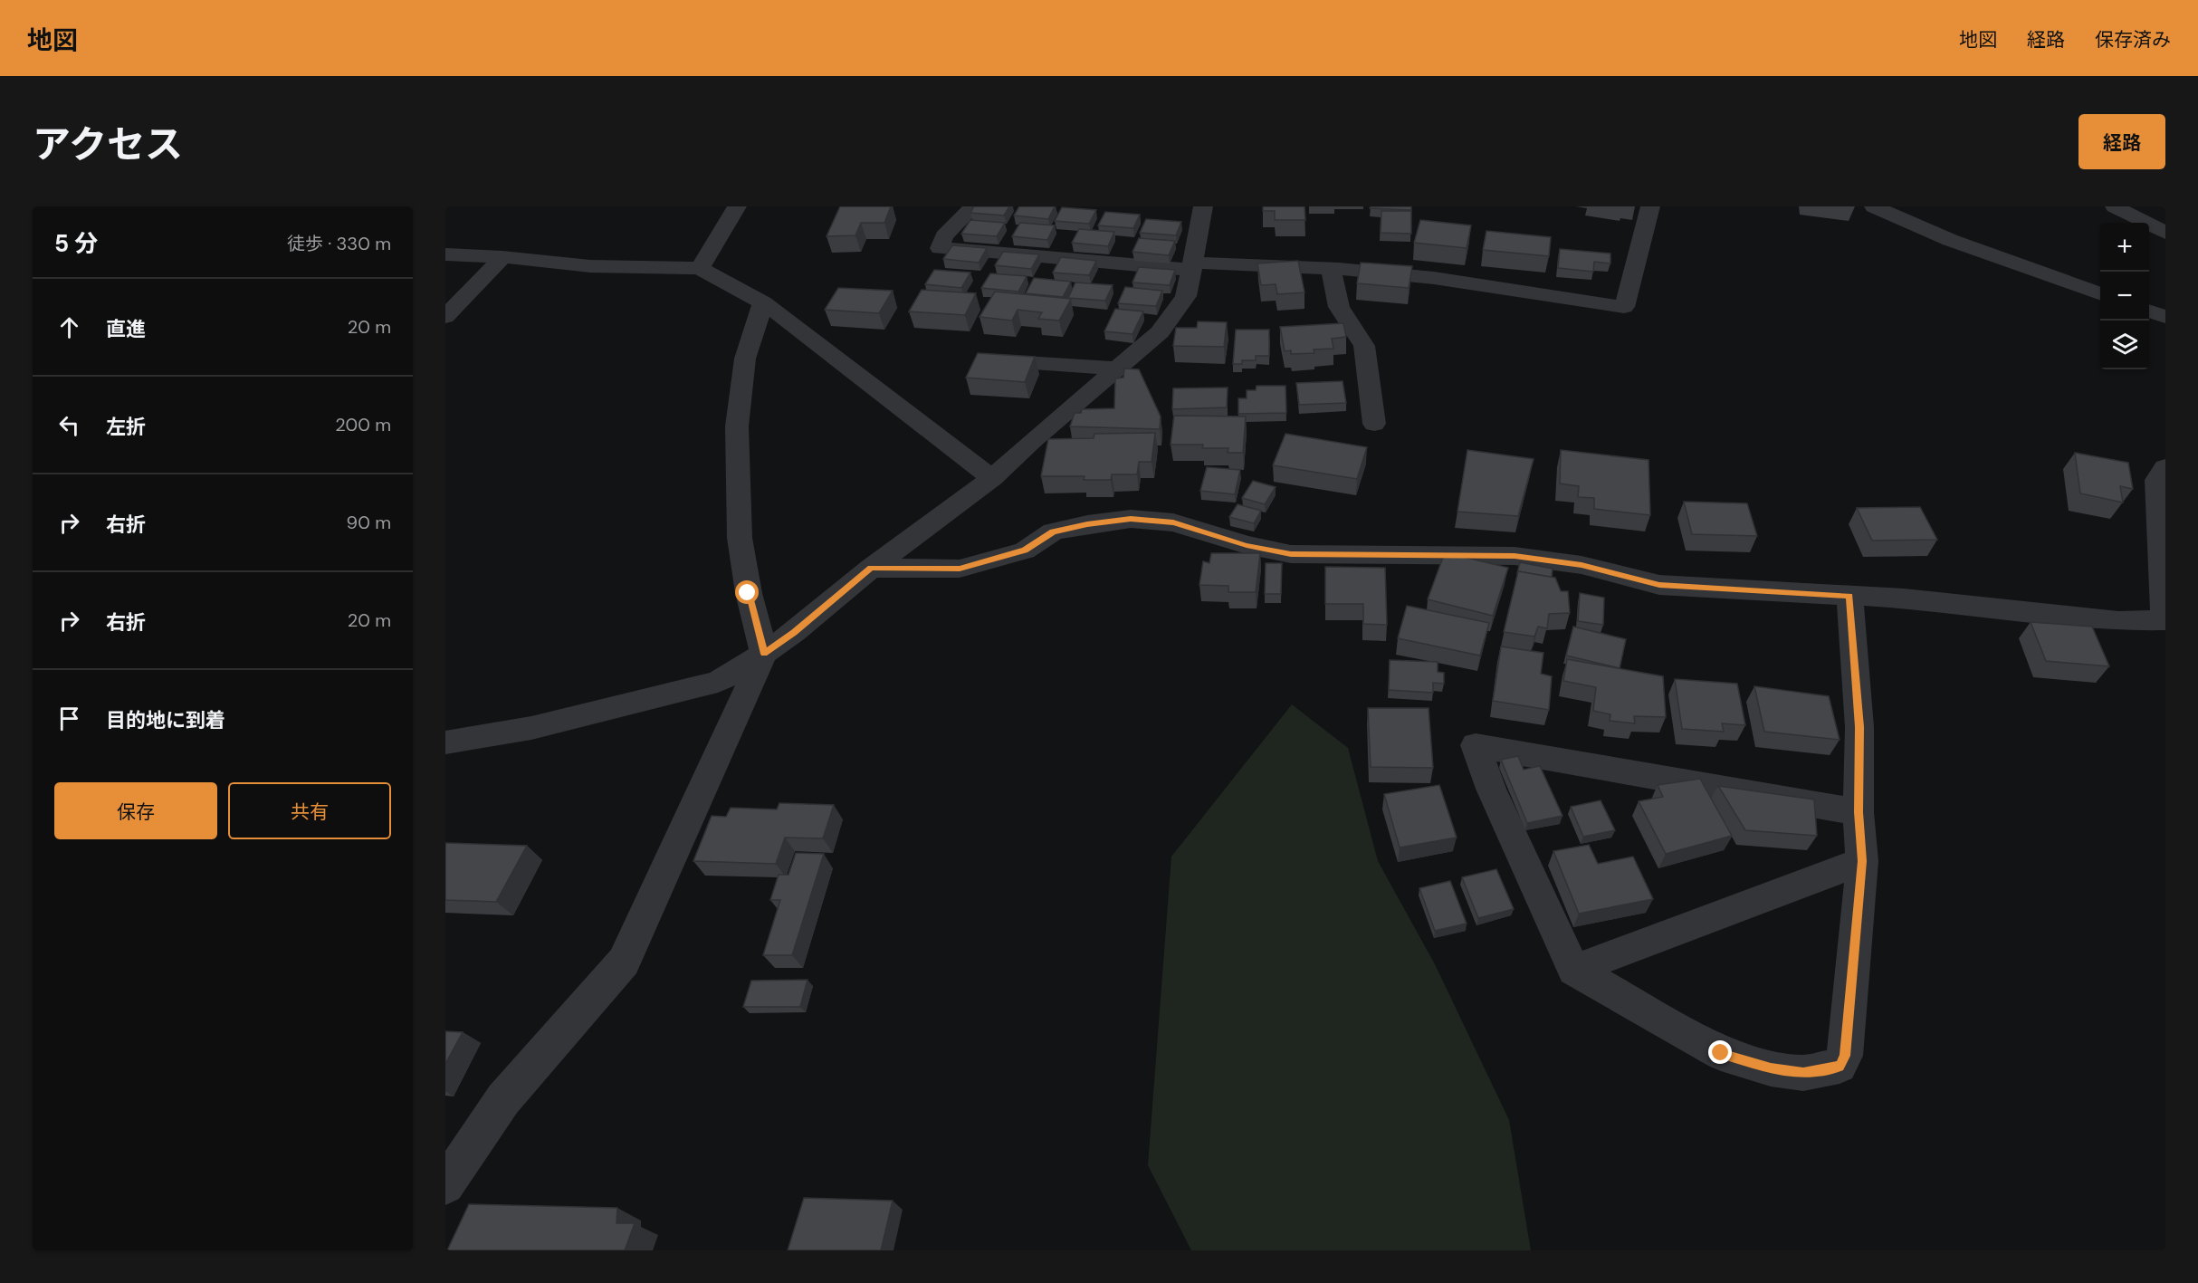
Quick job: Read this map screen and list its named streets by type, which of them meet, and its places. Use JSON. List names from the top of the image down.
{
  "page": {
    "header": "地図",
    "nav": ["地図", "経路", "保存済み"],
    "title": "アクセス",
    "buttons": [
      "経路",
      ["保存", "共有"]
    ],
    "heading": ["5 分", "徒歩 · 330 m"],
    "map_buttons": ["+", "−"],
    "list": [
      ["直進", "20 m"],
      ["左折", "200 m"],
      ["右折", "90 m"],
      ["右折", "20 m"],
      "目的地に到着"
    ]
  }
}
